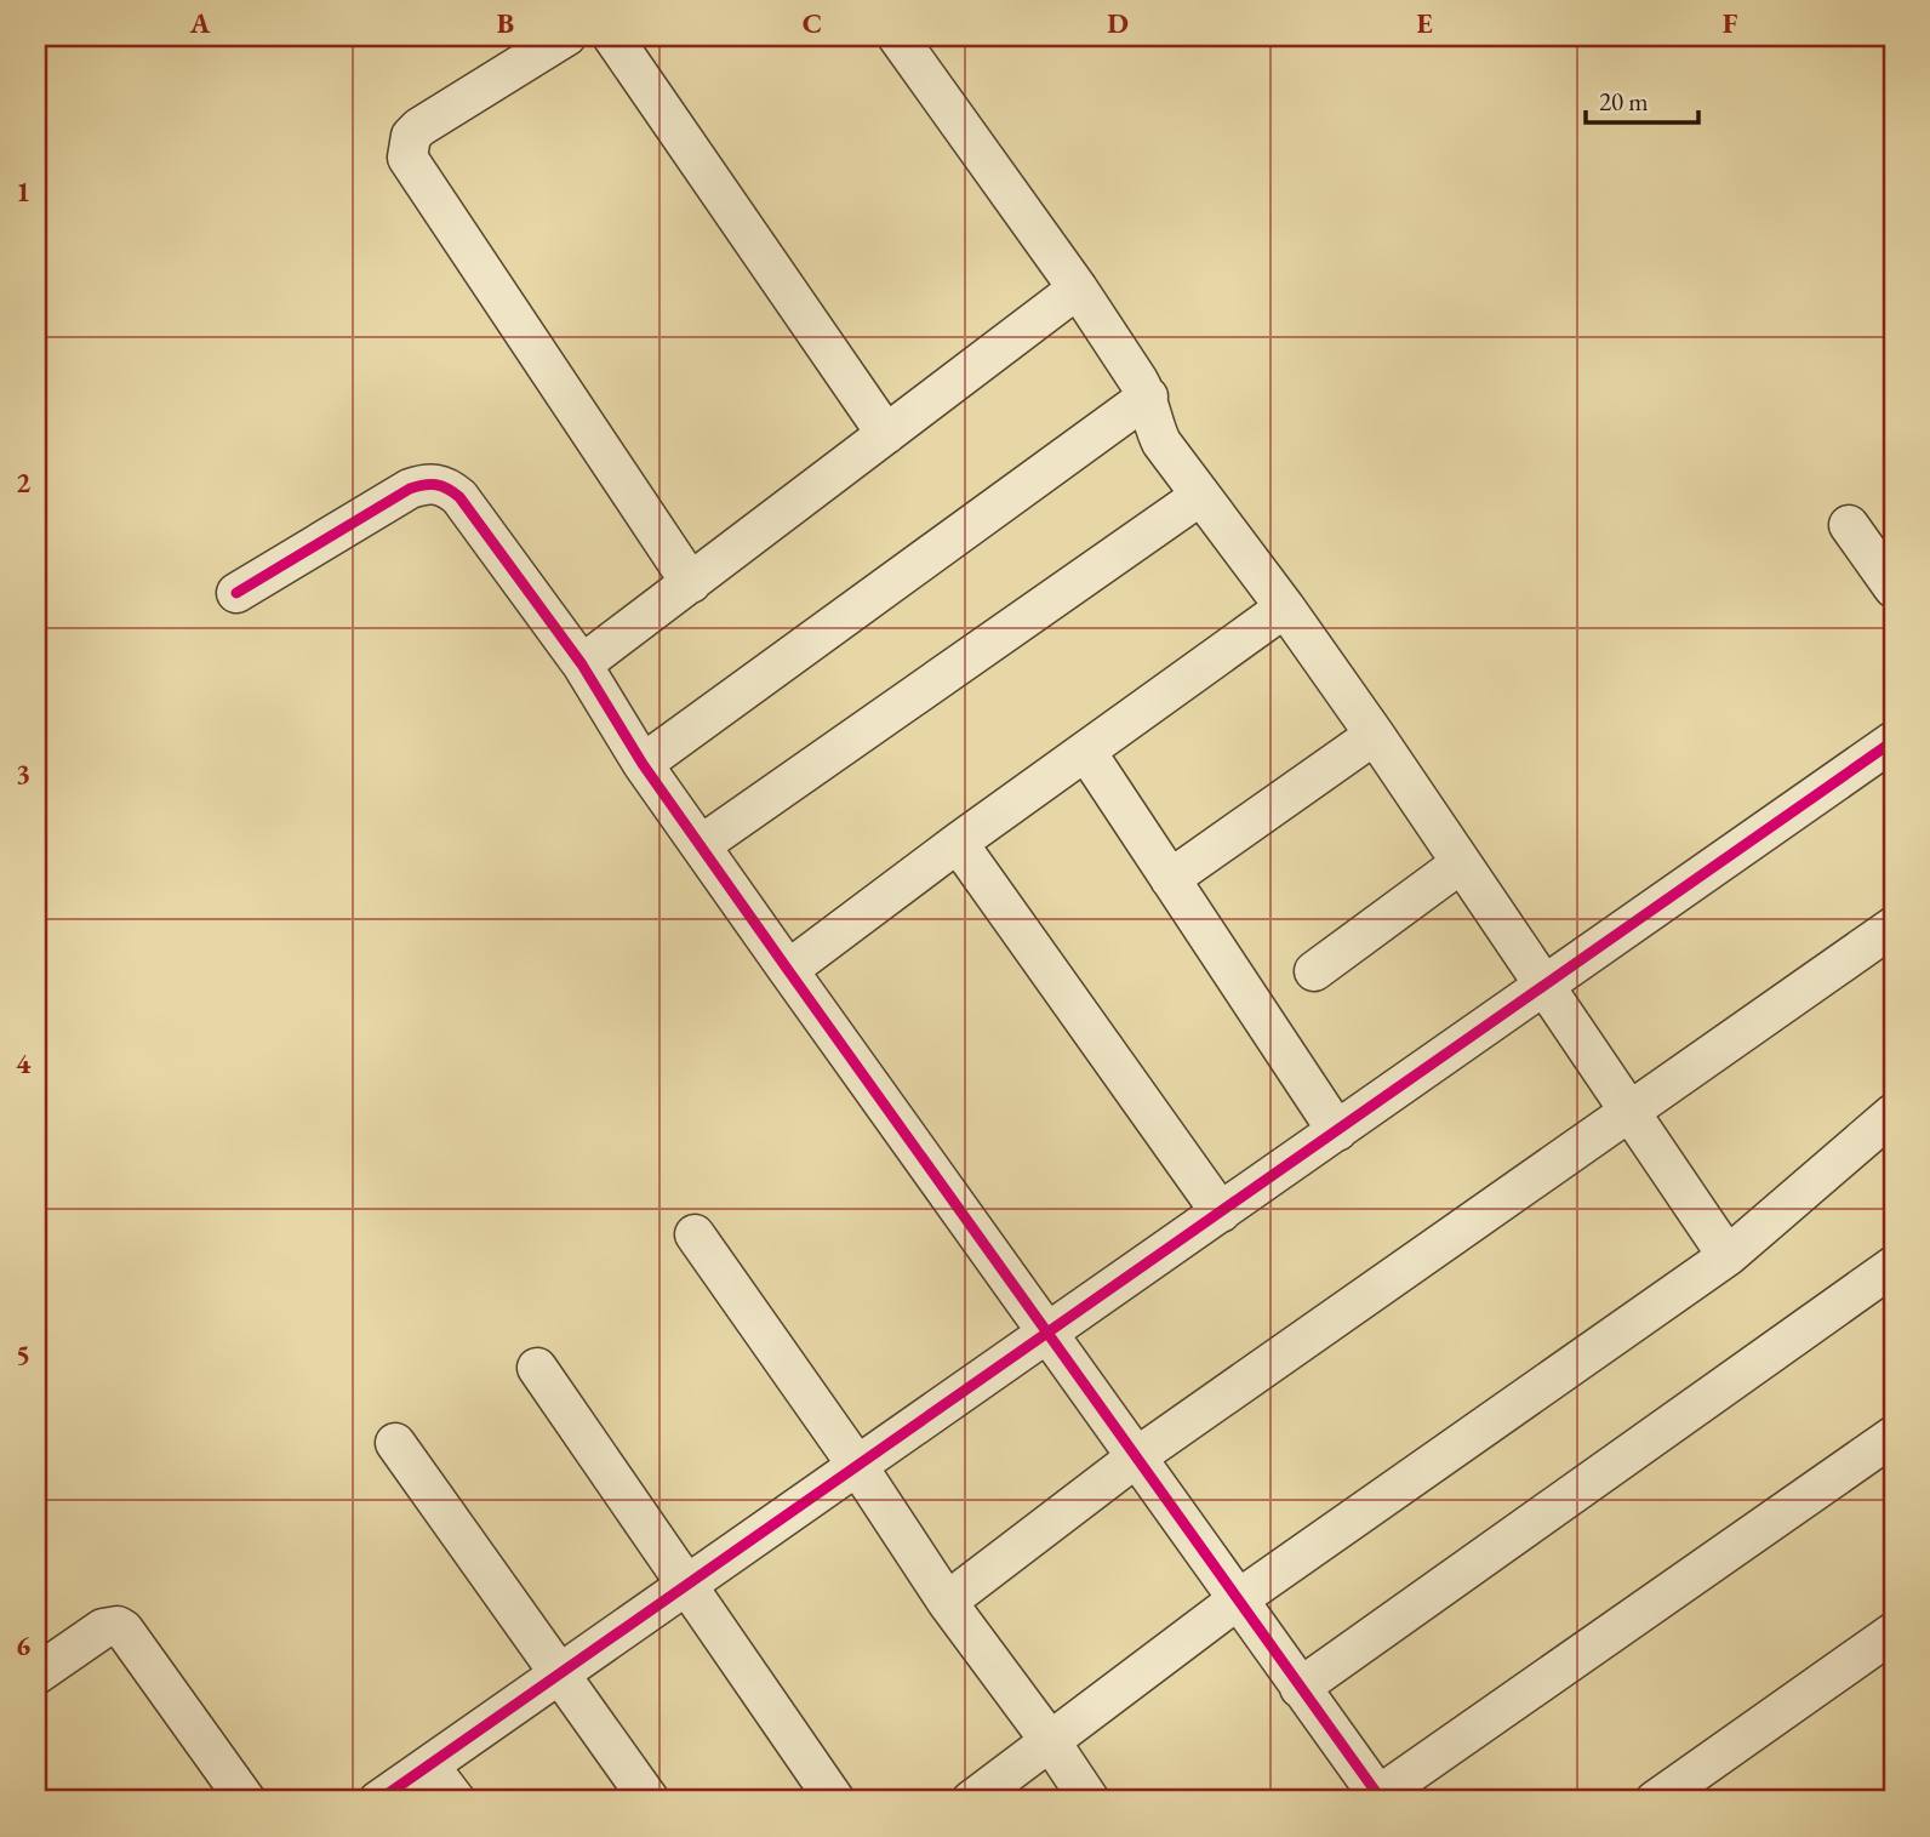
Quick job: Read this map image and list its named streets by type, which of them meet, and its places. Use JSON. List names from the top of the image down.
{
  "scale_bar": "20 m",
  "grid": {
    "columns": [
      "A",
      "B",
      "C",
      "D",
      "E",
      "F"
    ],
    "rows": [
      "1",
      "2",
      "3",
      "4",
      "5",
      "6"
    ]
  }
}
